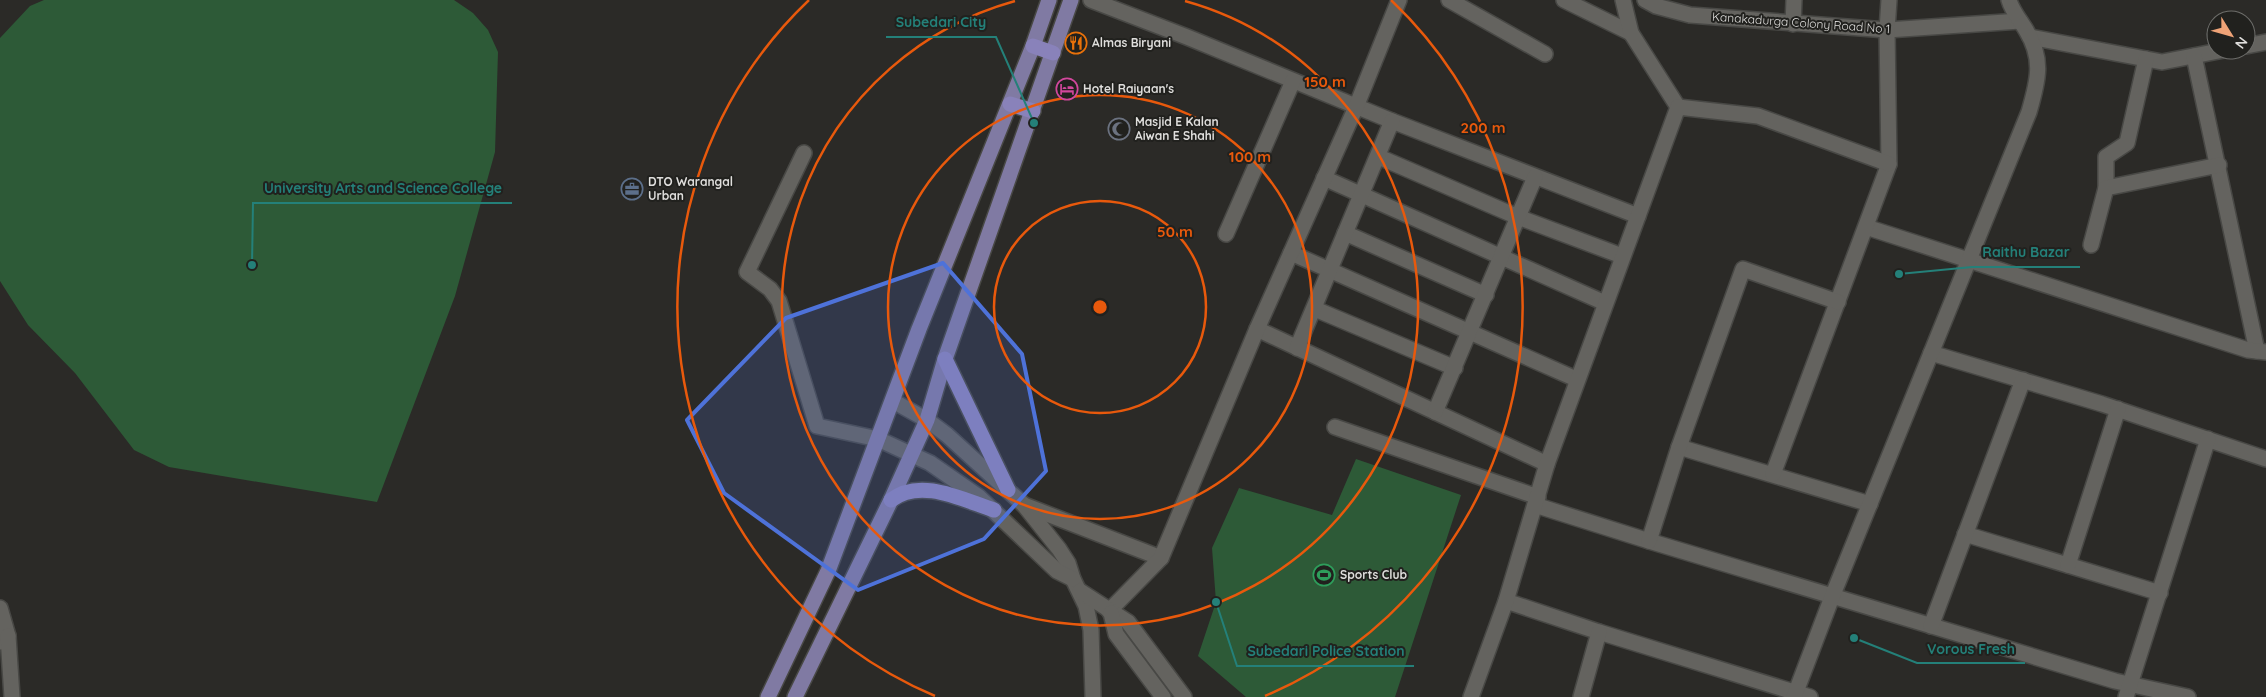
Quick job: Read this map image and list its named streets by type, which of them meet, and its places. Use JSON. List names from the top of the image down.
{
  "streets": {
    "street": ["Kanakadurga Colony Road No 1"]
  },
  "places": {
    "restaurant": ["Almas Biryani"],
    "hotel": ["Hotel Raiyaan's"],
    "other": [
      "Subedari City",
      "University Arts and Science College",
      "Raithu Bazar",
      "Subedari Police Station",
      "Vorous Fresh"
    ],
    "mosque": ["Masjid E Kalan Aiwan E Shahi"],
    "office": ["DTO Warangal Urban"],
    "sports": ["Sports Club"]
  },
  "north": "bottom right",
  "rings": [
    "150 m",
    "200 m",
    "100 m",
    "50 m"
  ]
}
